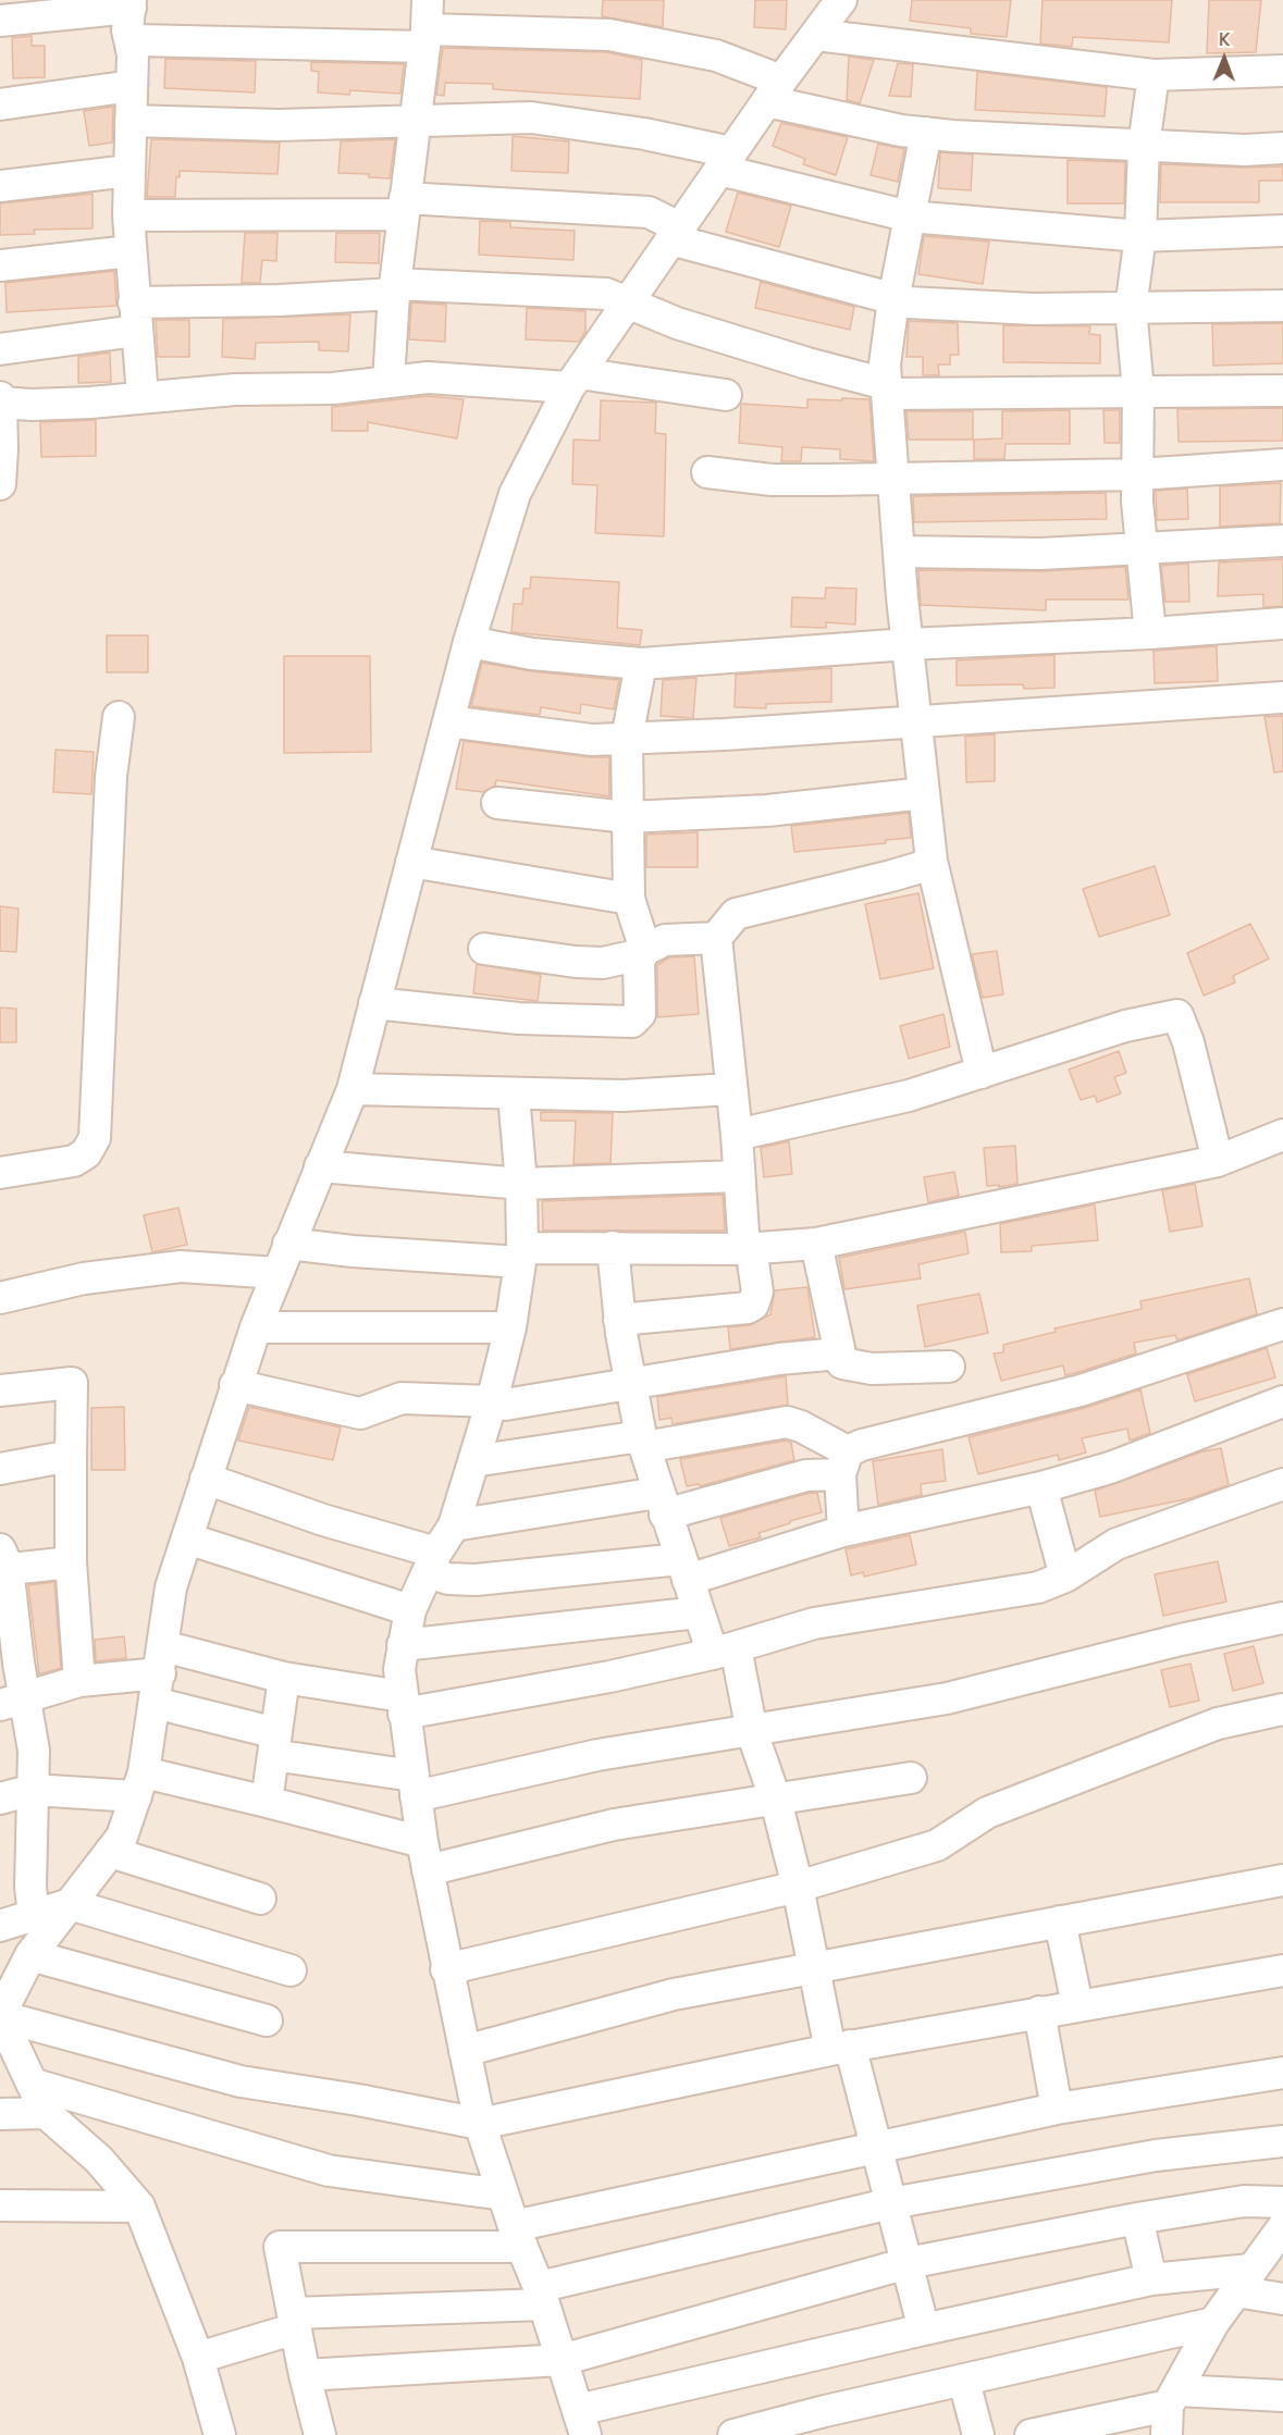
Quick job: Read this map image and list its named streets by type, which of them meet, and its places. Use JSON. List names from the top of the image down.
{
  "north": "top"
}
